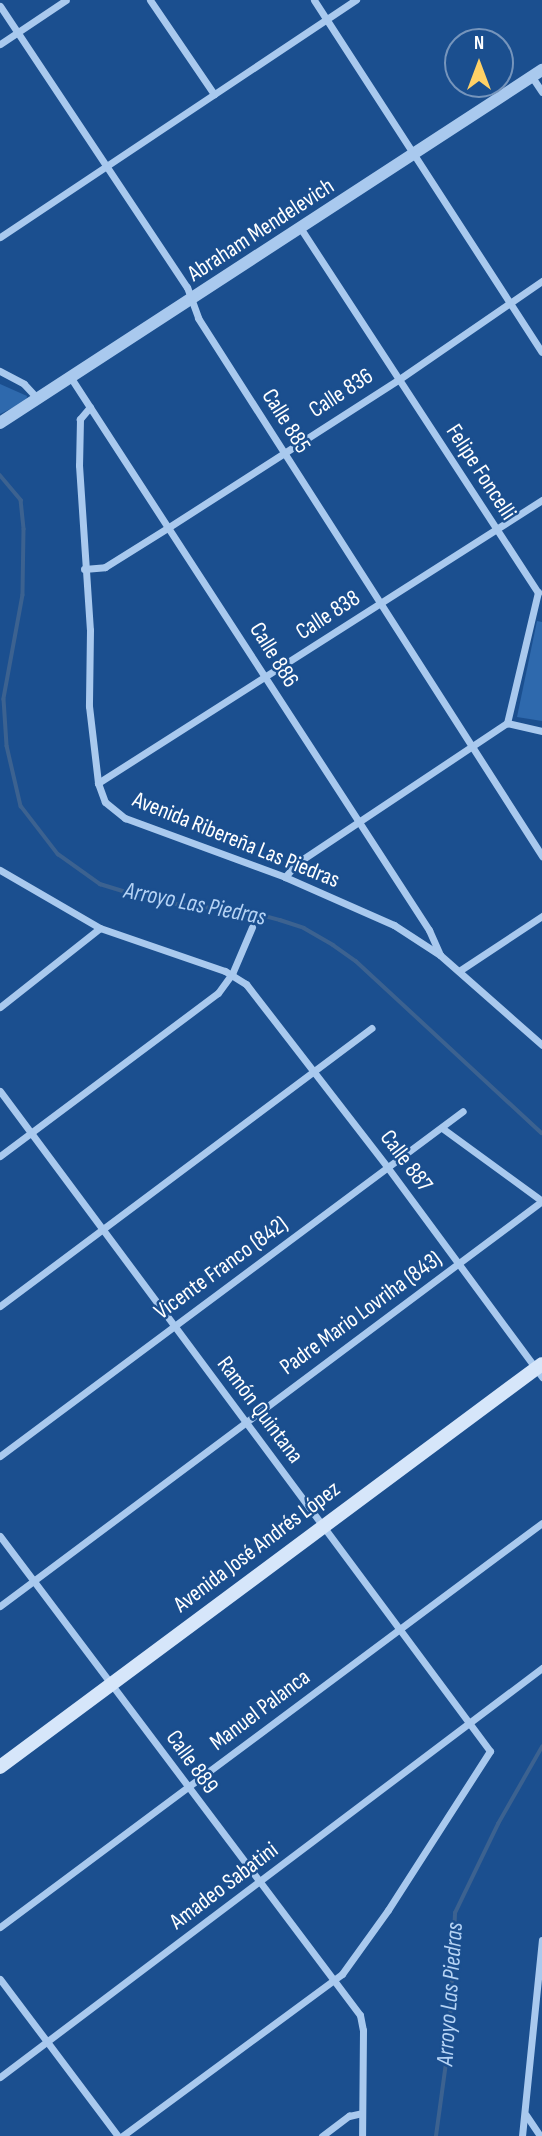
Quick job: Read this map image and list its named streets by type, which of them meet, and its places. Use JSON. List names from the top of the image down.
{
  "streets": {
    "main road": ["Avenida José Andrés López"],
    "street": [
      "Abraham Mendelevich",
      "Calle 836",
      "Calle 885",
      "Felipe Foncelli",
      "Calle 838",
      "Calle 886",
      "Avenida Ribereña Las Piedras",
      "Calle 887",
      "Vicente Franco (842)",
      "Padre Mario Lovriha (843)",
      "Ramón Quintana",
      "Manuel Palanca",
      "Calle 889",
      "Amadeo Sabatini"
    ]
  },
  "crossings": [
    ["Abraham Mendelevich", "Calle 885"],
    ["Abraham Mendelevich", "Felipe Foncelli"],
    ["Abraham Mendelevich", "Calle 886"],
    ["Calle 836", "Calle 885"],
    ["Calle 836", "Felipe Foncelli"],
    ["Calle 836", "Calle 886"],
    ["Calle 836", "Avenida Ribereña Las Piedras"],
    ["Calle 885", "Calle 838"],
    ["Felipe Foncelli", "Calle 838"],
    ["Calle 838", "Calle 886"],
    ["Calle 838", "Avenida Ribereña Las Piedras"],
    ["Calle 886", "Avenida Ribereña Las Piedras"],
    ["Calle 887", "Vicente Franco (842)"],
    ["Calle 887", "Padre Mario Lovriha (843)"],
    ["Calle 887", "Avenida José Andrés López"],
    ["Vicente Franco (842)", "Ramón Quintana"],
    ["Padre Mario Lovriha (843)", "Ramón Quintana"],
    ["Padre Mario Lovriha (843)", "Calle 889"],
    ["Ramón Quintana", "Avenida José Andrés López"],
    ["Ramón Quintana", "Manuel Palanca"],
    ["Ramón Quintana", "Calle 889"],
    ["Ramón Quintana", "Amadeo Sabatini"],
    ["Avenida José Andrés López", "Calle 889"],
    ["Manuel Palanca", "Calle 889"],
    ["Calle 889", "Amadeo Sabatini"]
  ],
  "water": ["Arroyo Las Piedras"],
  "north": "top"
}
